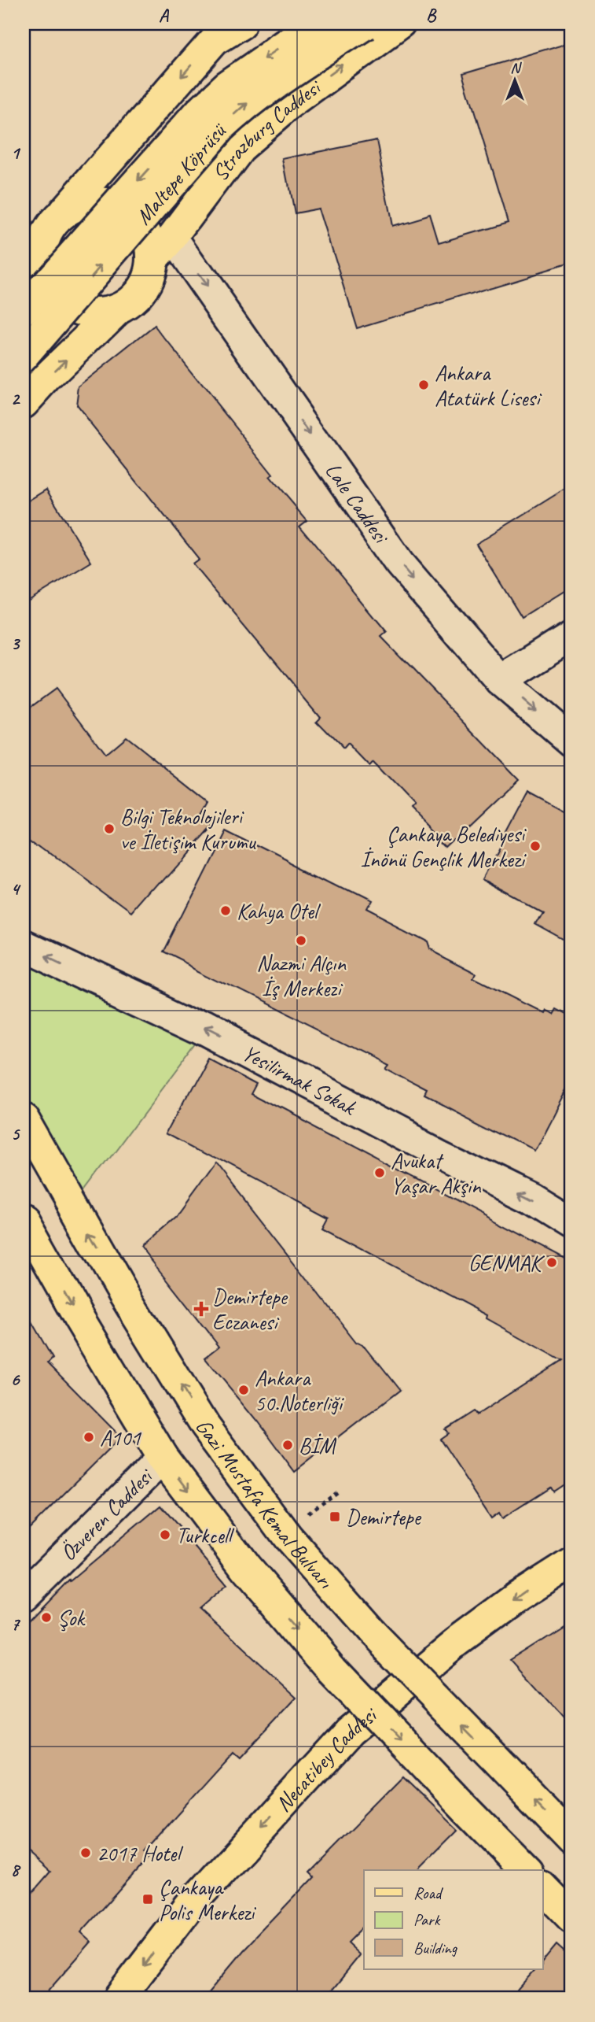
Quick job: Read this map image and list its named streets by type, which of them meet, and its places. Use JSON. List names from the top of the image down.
{
  "streets": {
    "main road": [
      "Strazburg Caddesi",
      "Maltepe Köprüsü",
      "Gazi Mustafa Kemal Bulvarı",
      "Necatibey Caddesi"
    ],
    "street": ["Lale Caddesi", "Yesilirmak Sokak", "Özveren Caddesi"]
  },
  "crossings": [
    ["Strazburg Caddesi", "Lale Caddesi"]
  ],
  "one_way": ["Lale Caddesi", "Yesilirmak Sokak", "Necatibey Caddesi"],
  "places": {
    "other": [
      "Ankara Atatürk Lisesi",
      "Bilgi Teknolojileri ve İletişim Kurumu",
      "Çankaya Belediyesi İnönü Gençlik Merkezi",
      "Kahya Otel",
      "Nazmi Alçın İş Merkezi",
      "Avukat Yaşar Akşin",
      "GENMAK",
      "Ankara 50.Noterliği",
      "A101",
      "BİM",
      "Turkcell",
      "Şok",
      "2017 Hotel"
    ],
    "health": ["Demirtepe Eczanesi"],
    "transit": ["Demirtepe", "Çankaya Polis Merkezi"]
  },
  "legend": ["Road", "Park", "Building"],
  "north": "top",
  "grid": {
    "columns": ["A", "B"],
    "rows": [
      "1",
      "2",
      "3",
      "4",
      "5",
      "6",
      "7",
      "8"
    ]
  }
}
